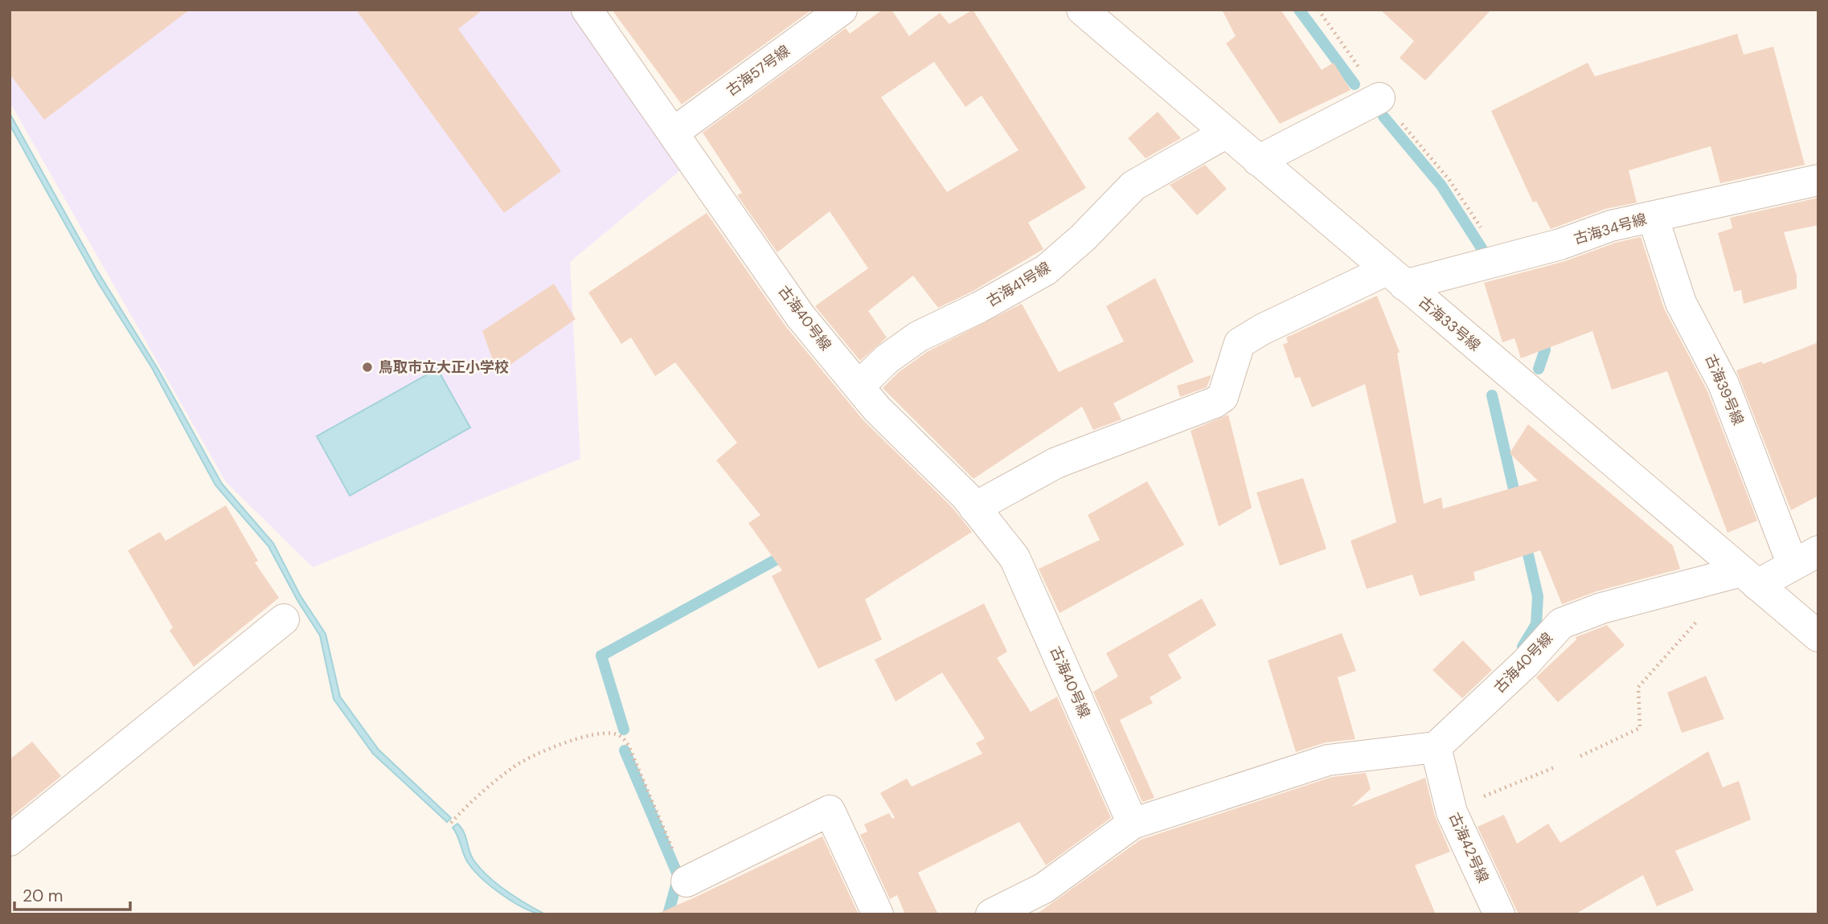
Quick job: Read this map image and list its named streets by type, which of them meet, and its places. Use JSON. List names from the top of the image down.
{
  "streets": {
    "street": [
      "古海57号線",
      "古海34号線",
      "古海41号線",
      "古海40号線",
      "古海33号線",
      "古海39号線",
      "古海42号線"
    ]
  },
  "crossings": [
    ["古海57号線", "古海40号線"],
    ["古海34号線", "古海40号線"],
    ["古海34号線", "古海33号線"],
    ["古海34号線", "古海39号線"],
    ["古海41号線", "古海40号線"],
    ["古海41号線", "古海33号線"],
    ["古海40号線", "古海33号線"],
    ["古海40号線", "古海39号線"],
    ["古海40号線", "古海42号線"]
  ],
  "places": ["鳥取市立大正小学校"],
  "scale_bar": "20 m"
}
